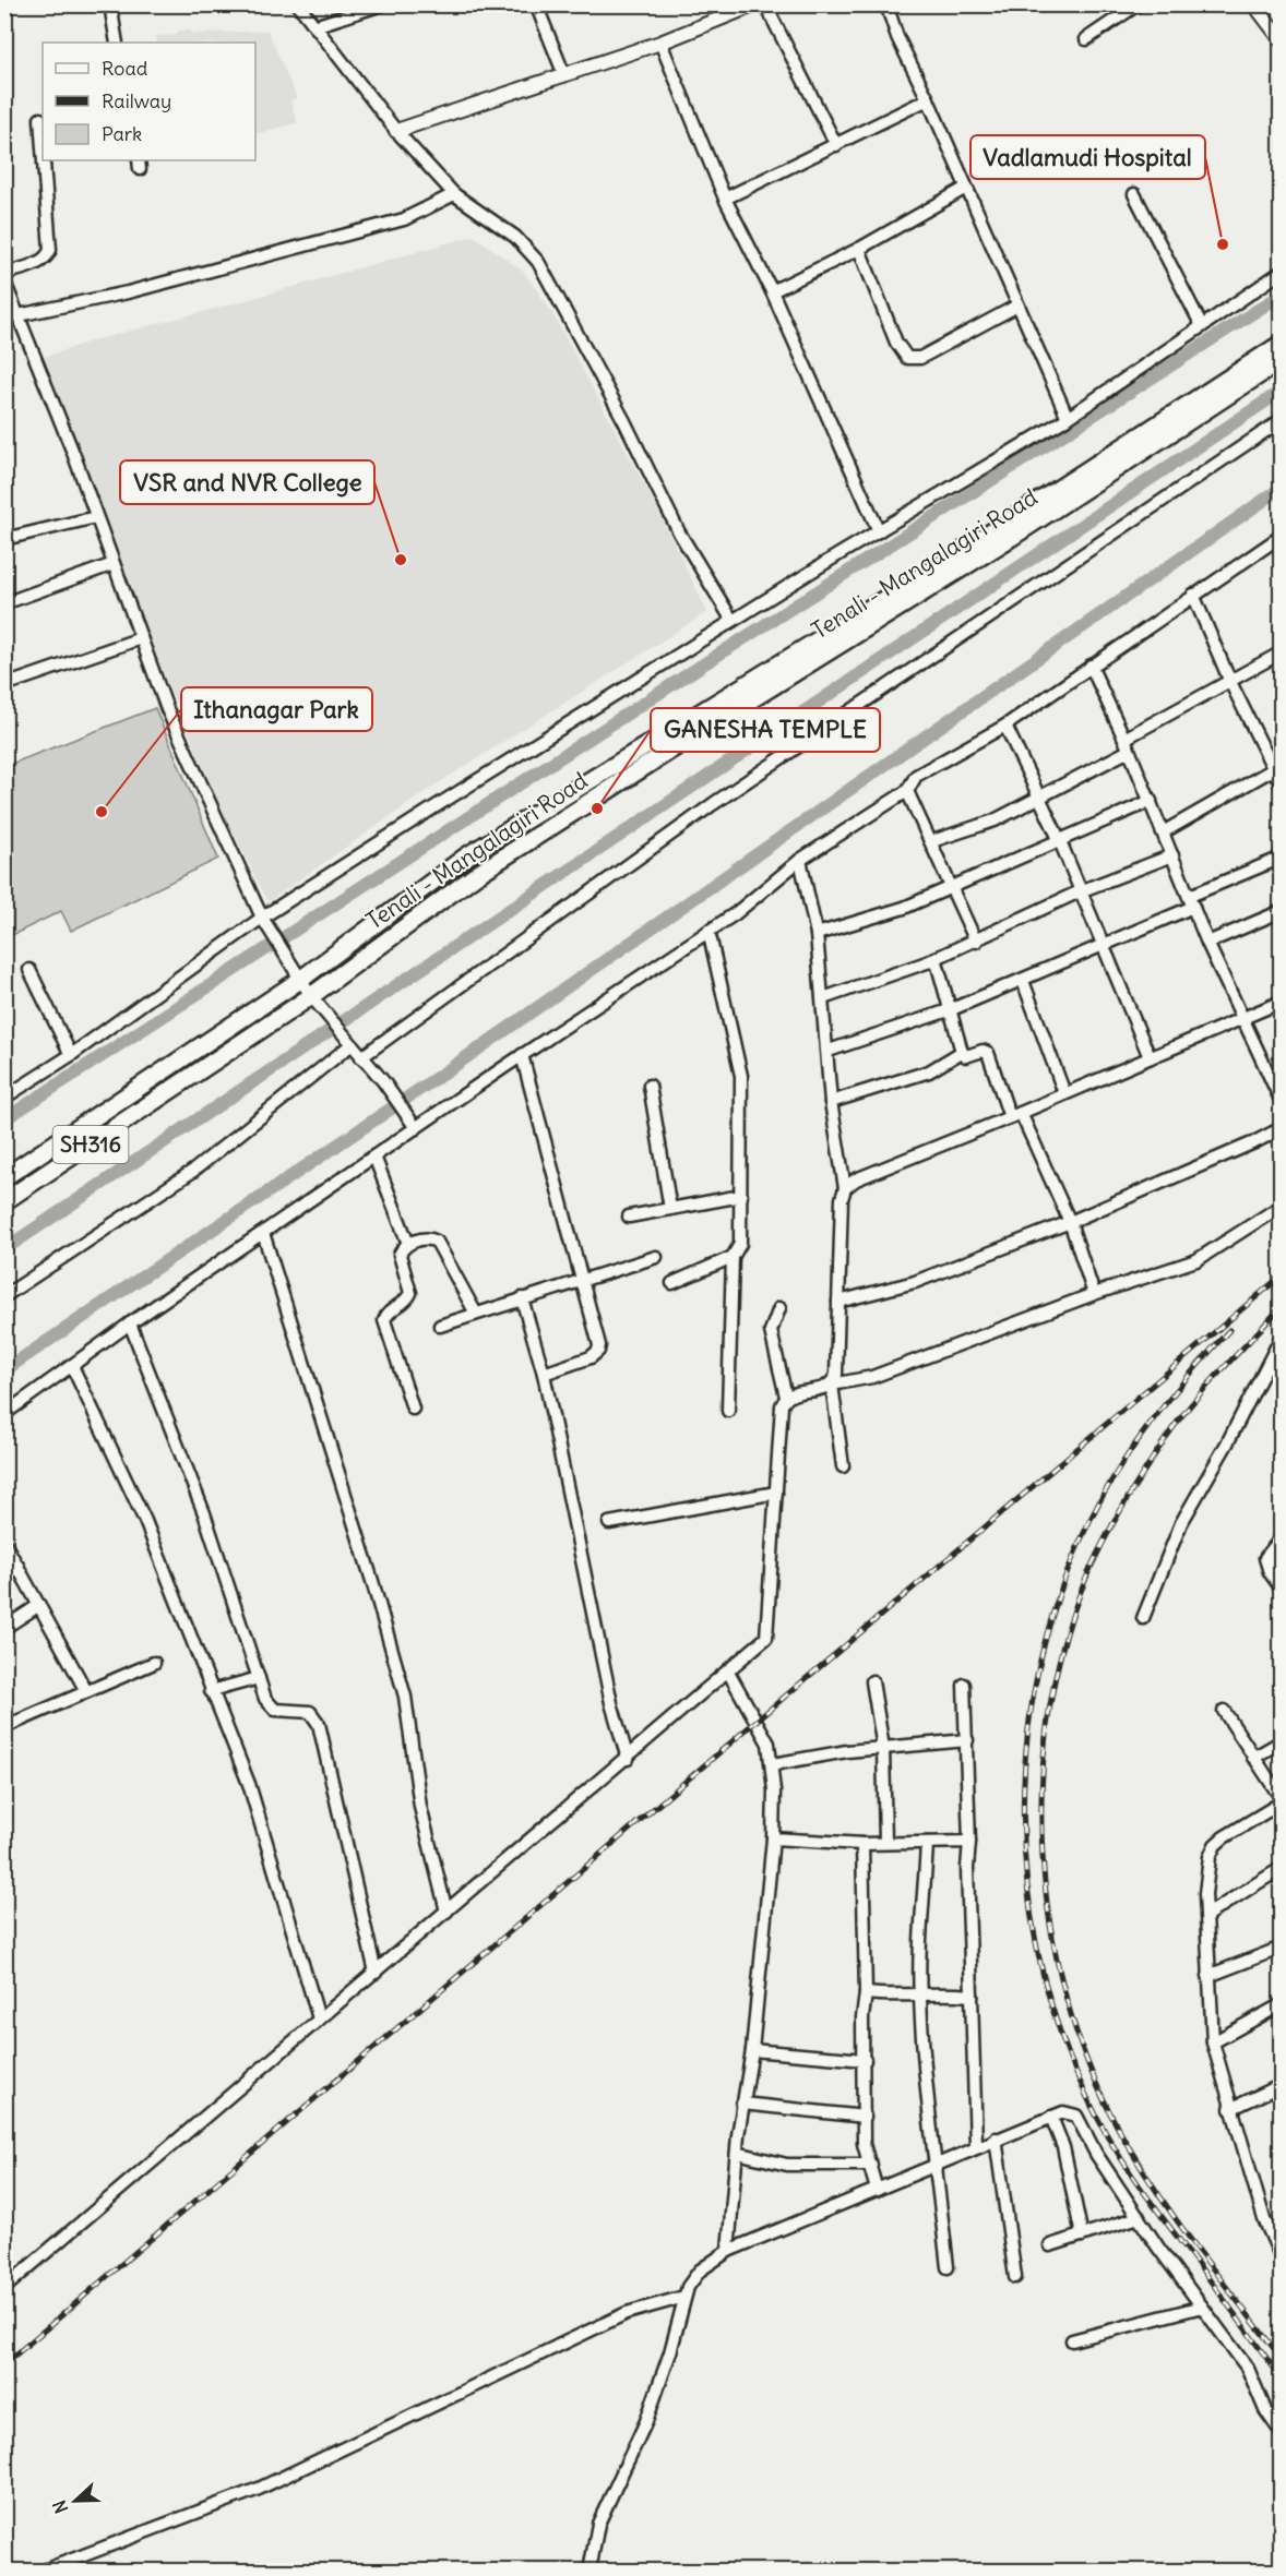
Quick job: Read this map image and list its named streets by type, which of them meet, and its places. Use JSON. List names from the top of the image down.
{
  "streets": {
    "main road": ["Tenali - Mangalagiri Road", "SH316"]
  },
  "places": [
    "Vadlamudi Hospital",
    "VSR and NVR College",
    "GANESHA TEMPLE",
    "Ithanagar Park"
  ],
  "legend": ["Road", "Railway", "Park"],
  "north": "left"
}
